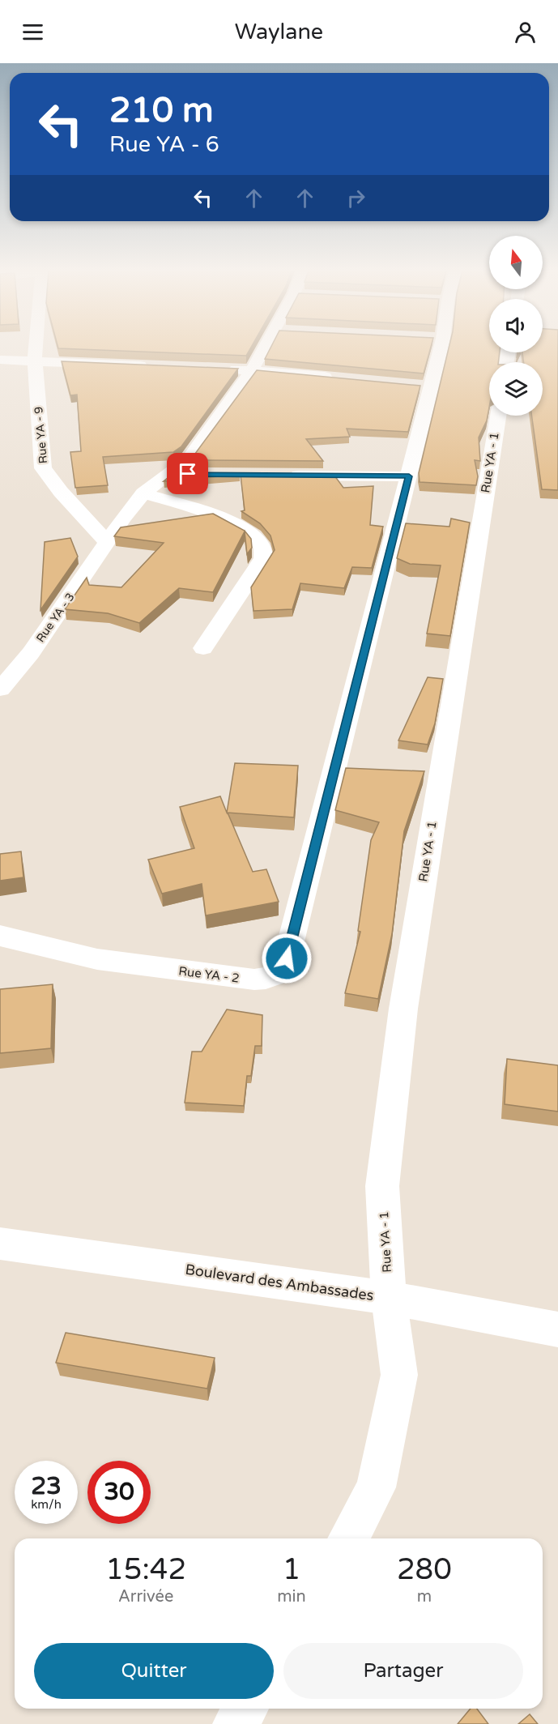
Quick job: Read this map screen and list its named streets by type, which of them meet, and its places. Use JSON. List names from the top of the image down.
{
  "streets": {
    "street": [
      "Rue YA - 9",
      "Rue YA - 1",
      "Rue YA - 3",
      "Rue YA - 2",
      "Boulevard des Ambassades"
    ]
  },
  "crossings": [
    ["Rue YA - 9", "Rue YA - 3"],
    ["Rue YA - 1", "Boulevard des Ambassades"]
  ],
  "north": "top",
  "page": {
    "header": "Waylane",
    "turn": ["210 m", "Rue YA - 6"],
    "speed": "23 km/h",
    "limit": "30",
    "eta": [
      "15:42",
      "Arrivée",
      "1",
      "min",
      "280",
      "m"
    ],
    "buttons": ["Quitter", "Partager"]
  }
}
